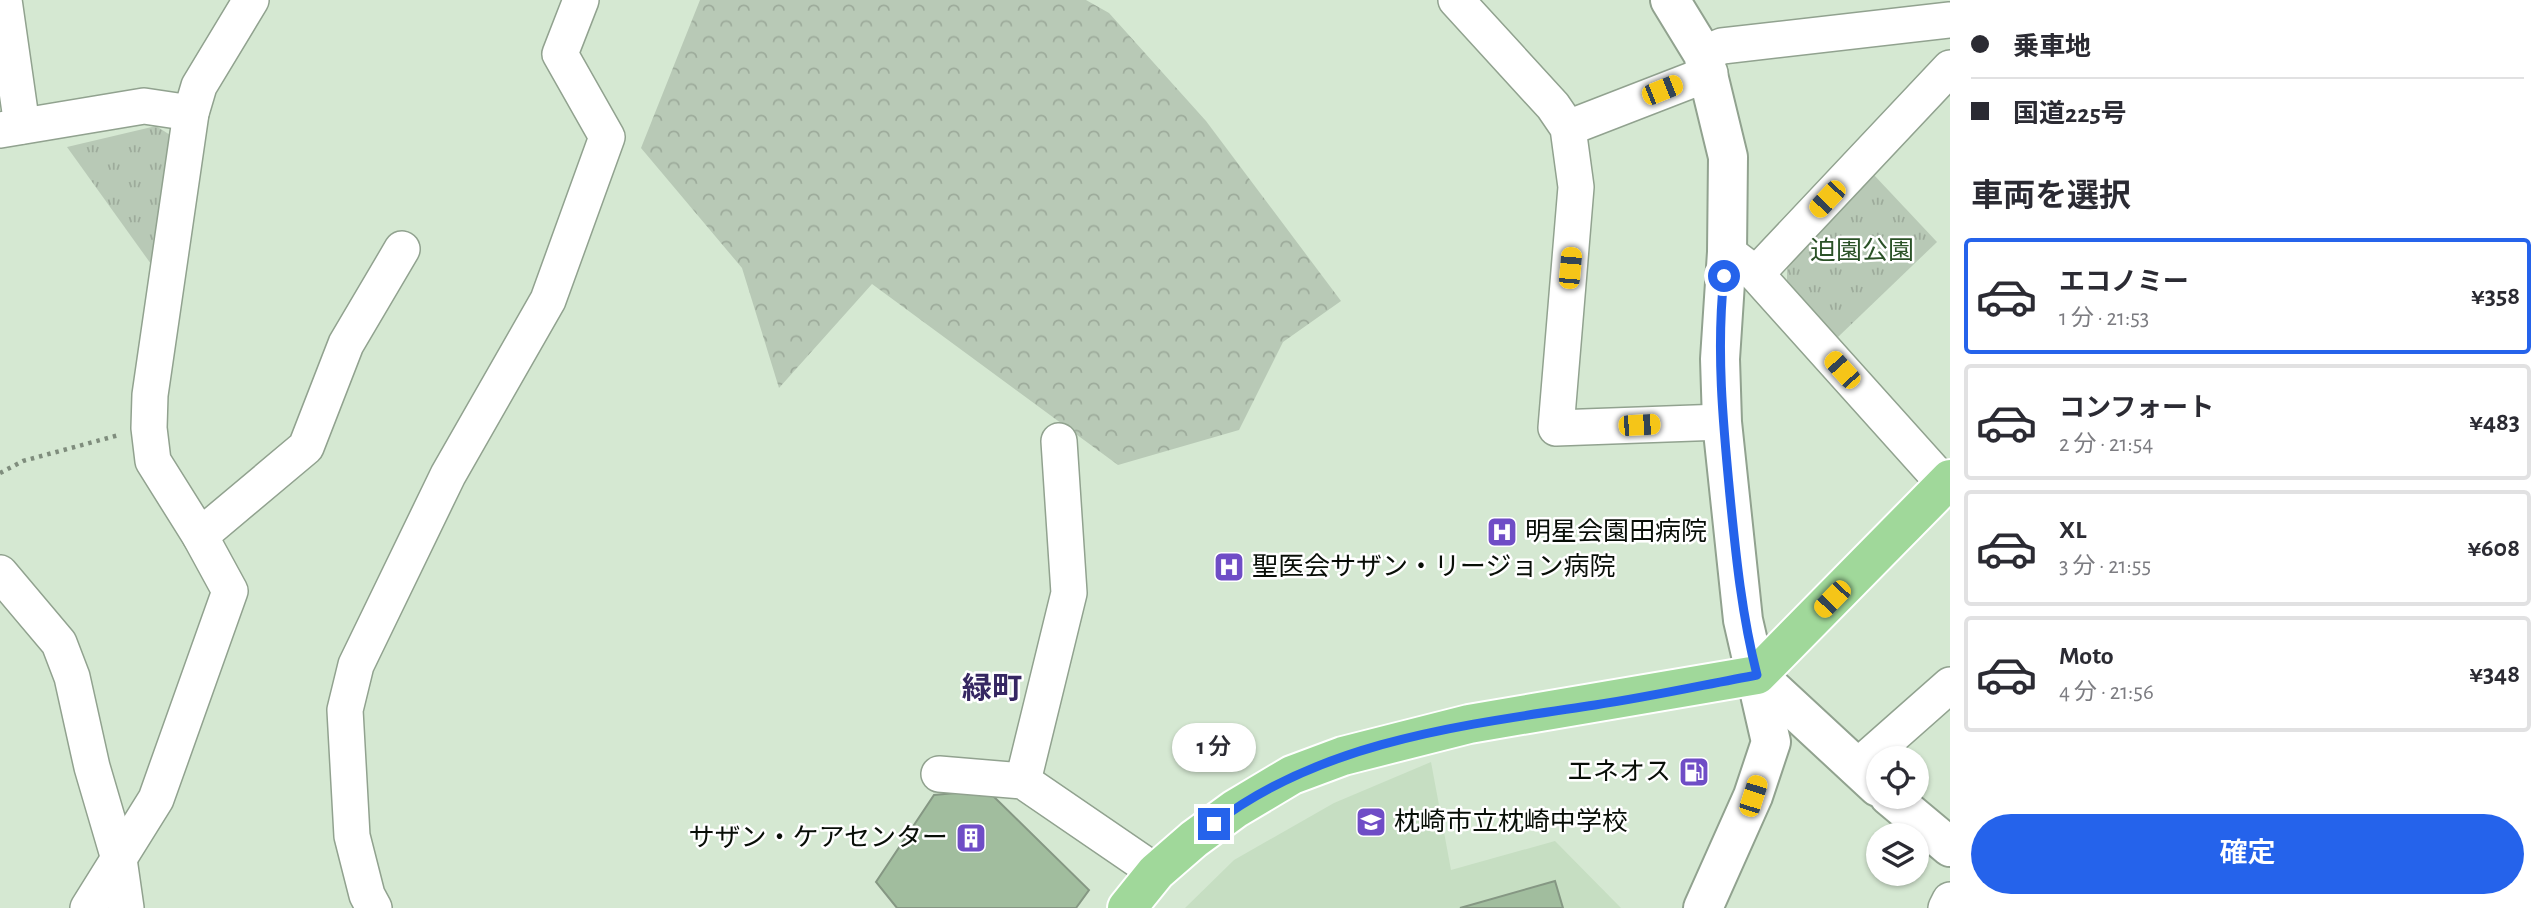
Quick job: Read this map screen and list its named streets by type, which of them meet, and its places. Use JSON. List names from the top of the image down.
{
  "districts": ["緑町"],
  "parks": ["迫園公園"],
  "places": {
    "hospital": ["明星会園田病院", "聖医会サザン・リージョン病院"],
    "fuel station": ["エネオス"],
    "school or university": ["枕崎市立枕崎中学校"],
    "building": ["サザン・ケアセンター"]
  },
  "page": {
    "banner": ["乗車地", "国道225号"],
    "heading": "車両を選択",
    "list": [
      {
        "name": "エコノミー",
        "note": "1 分 · 21:53",
        "value": "¥358"
      },
      {
        "name": "コンフォート",
        "note": "2 分 · 21:54",
        "value": "¥483"
      },
      {
        "name": "XL",
        "note": "3 分 · 21:55",
        "value": "¥608"
      },
      {
        "name": "Moto",
        "note": "4 分 · 21:56",
        "value": "¥348"
      }
    ],
    "bubble": "1 分",
    "buttons": "確定"
  }
}
